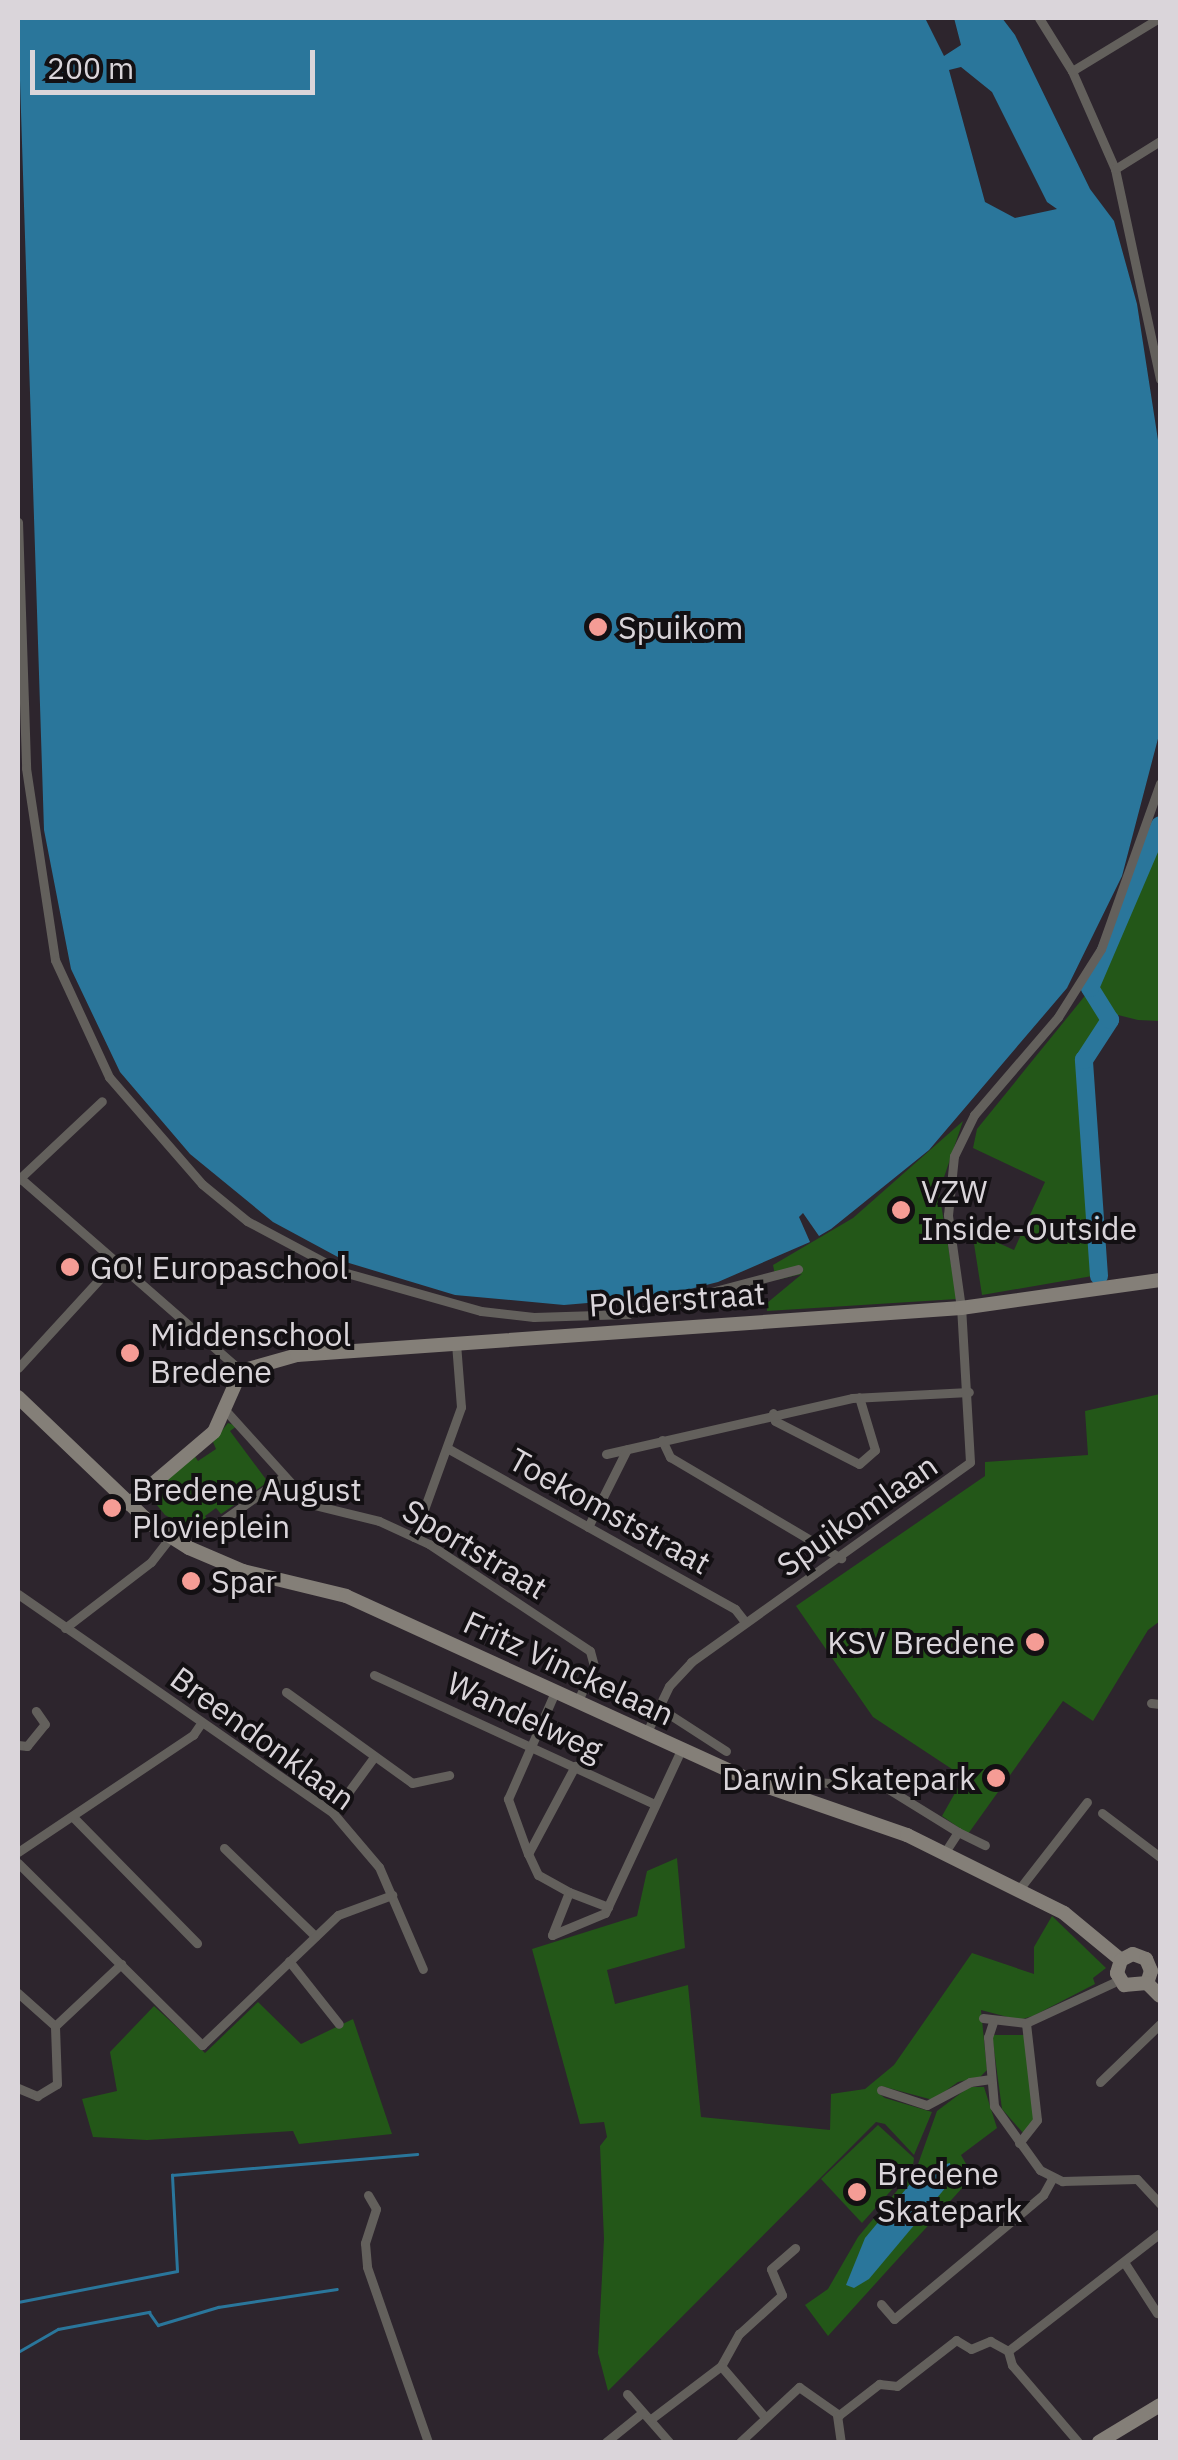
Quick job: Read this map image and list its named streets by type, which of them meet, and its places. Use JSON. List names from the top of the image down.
{
  "streets": {
    "street": [
      "Polderstraat",
      "Toekomststraat",
      "Spuikomlaan",
      "Sportstraat",
      "Fritz Vinckelaan",
      "Wandelweg",
      "Breendonklaan"
    ]
  },
  "crossings": [
    ["Polderstraat", "Spuikomlaan"],
    ["Toekomststraat", "Spuikomlaan"],
    ["Spuikomlaan", "Fritz Vinckelaan"],
    ["Sportstraat", "Fritz Vinckelaan"]
  ],
  "places": [
    "Spuikom",
    "VZW Inside-Outside",
    "GO! Europaschool",
    "Middenschool Bredene",
    "Bredene August Plovieplein",
    "Spar",
    "KSV Bredene",
    "Darwin Skatepark",
    "Bredene Skatepark"
  ],
  "scale_bar": "200 m"
}
